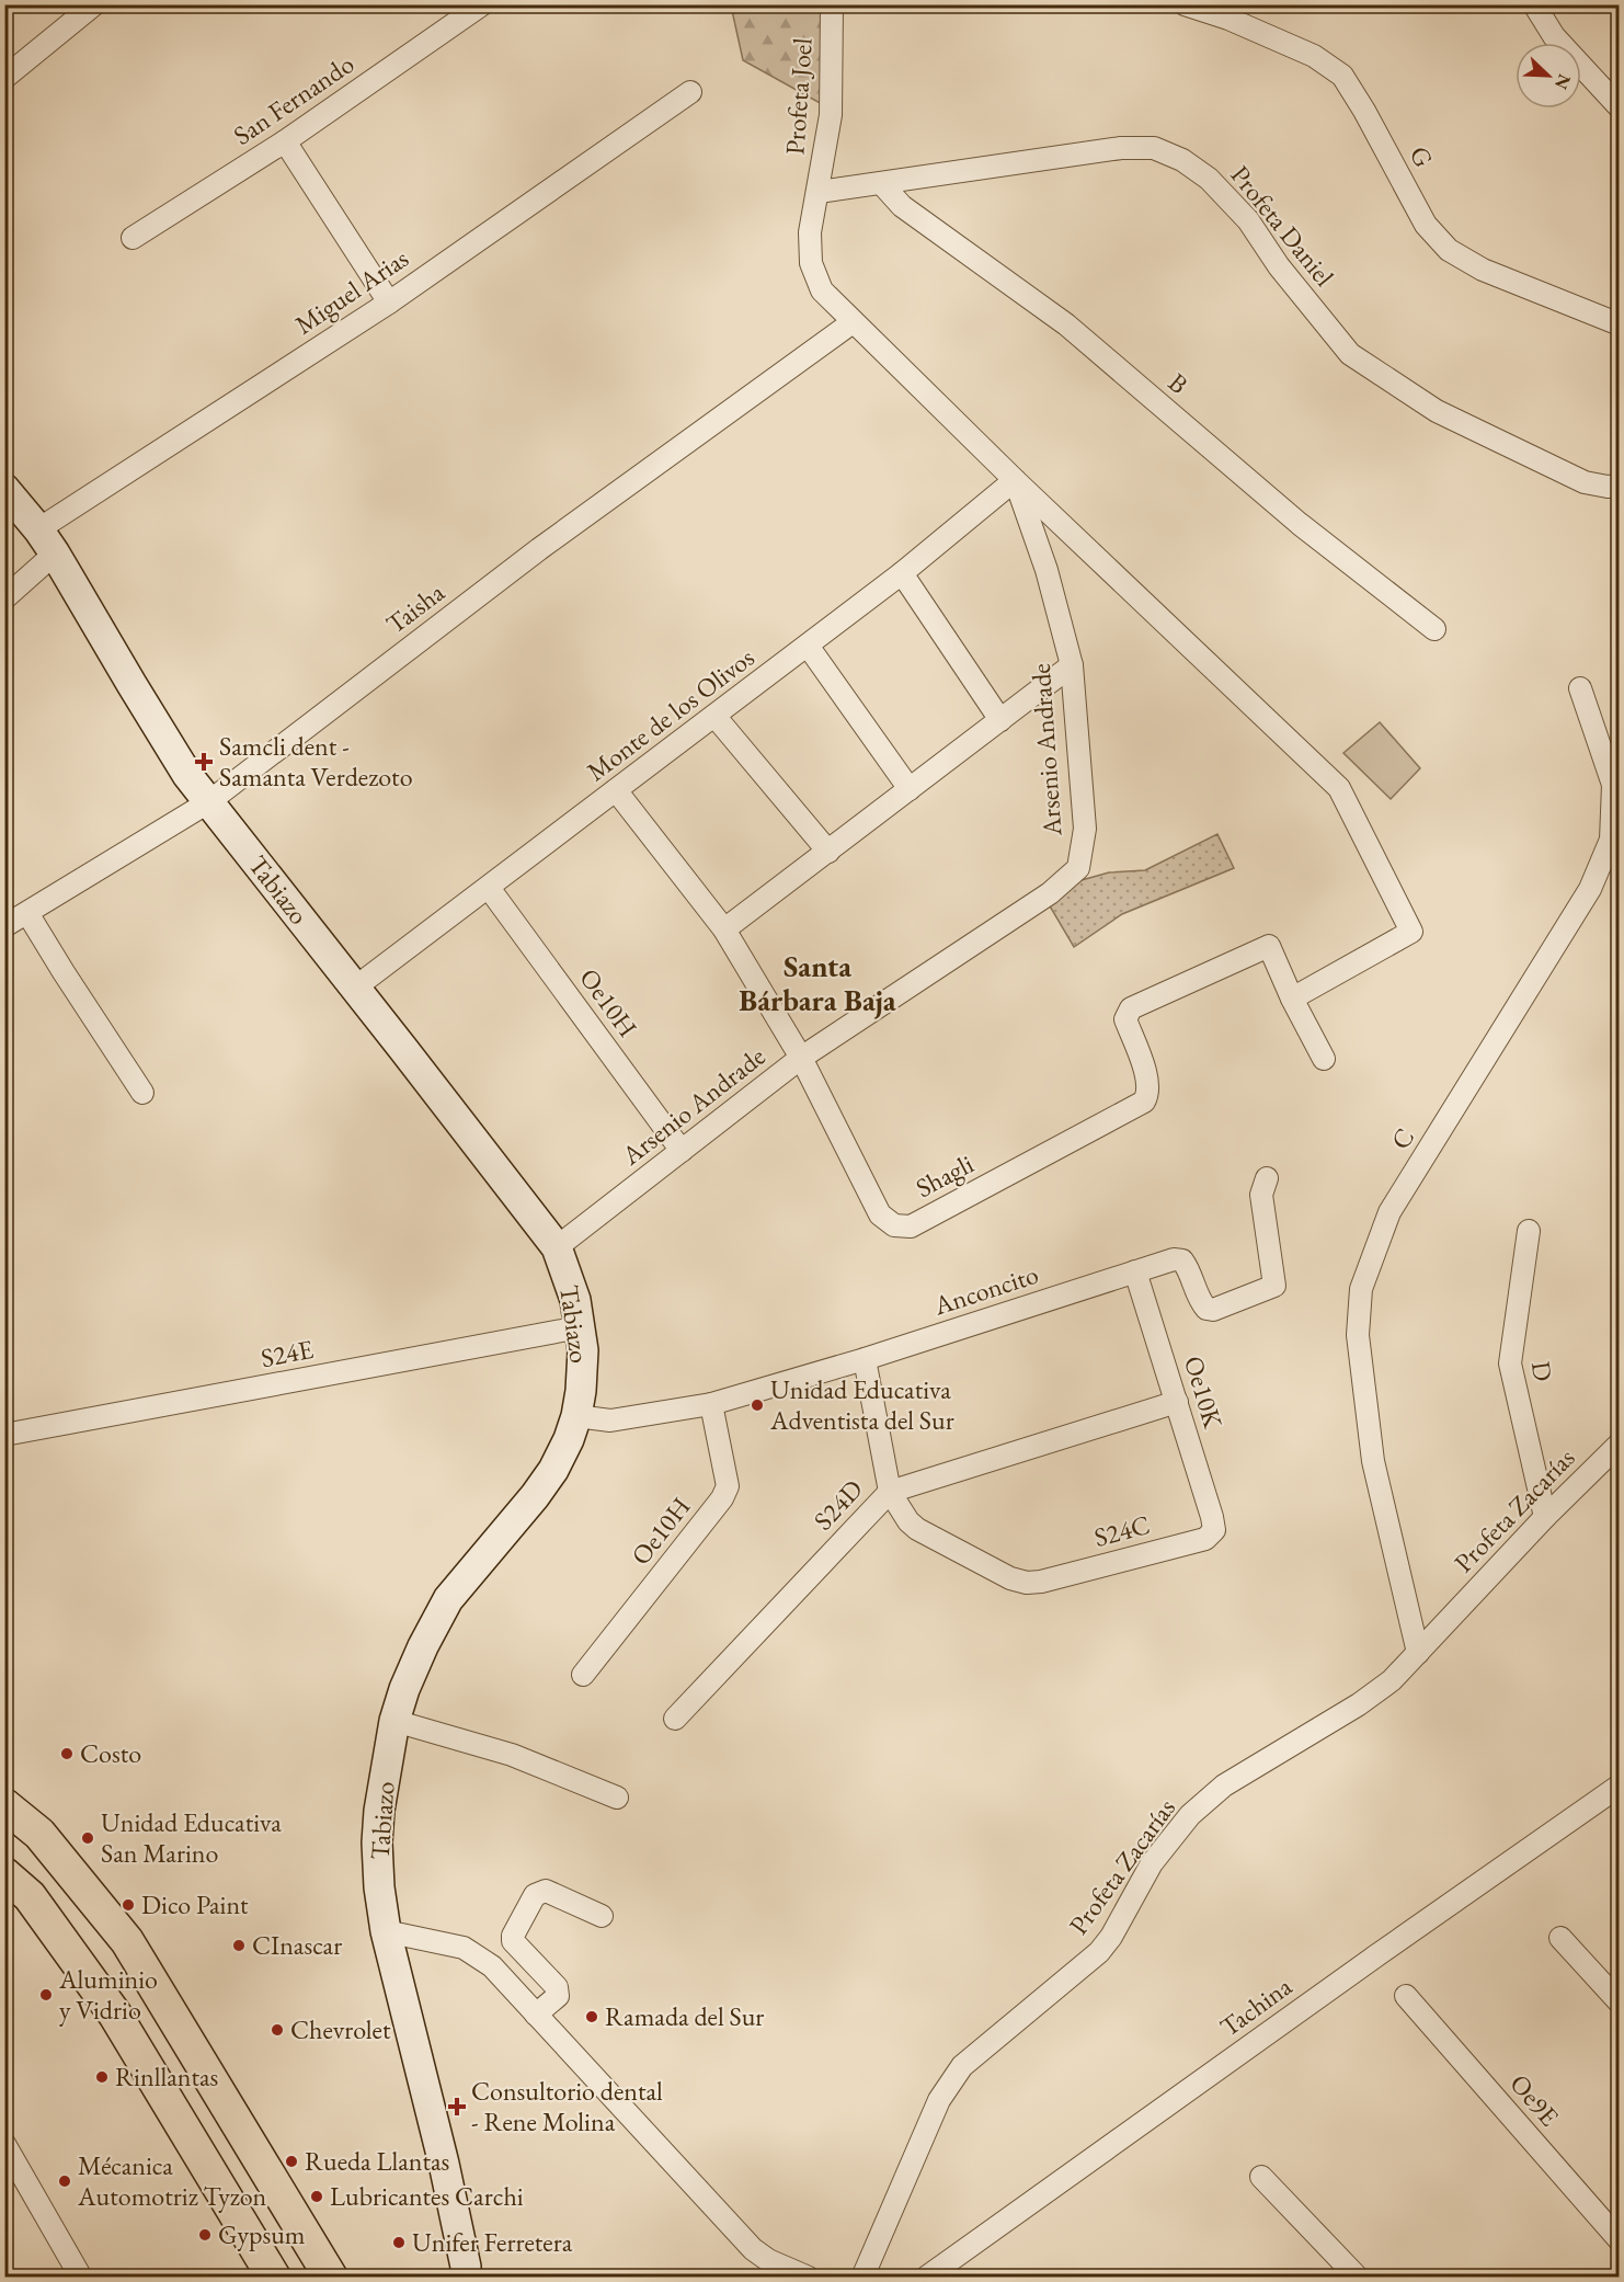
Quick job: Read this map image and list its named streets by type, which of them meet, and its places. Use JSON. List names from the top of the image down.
{
  "streets": {
    "street": [
      "Profeta Joel",
      "San Fernando",
      "G",
      "Profeta Daniel",
      "Miguel Arias",
      "B",
      "Taisha",
      "Monte de los Olivos",
      "Arsenio Andrade",
      "Tabiazo",
      "Oe10H",
      "C",
      "Shagli",
      "Anconcito",
      "S24E",
      "D",
      "Oe10K",
      "S24D",
      "Profeta Zacarías",
      "S24C",
      "Tachina",
      "Oe9E"
    ]
  },
  "crossings": [
    ["Profeta Joel", "Profeta Daniel"],
    ["Profeta Joel", "Arsenio Andrade"],
    ["Profeta Daniel", "B"],
    ["Profeta Daniel", "Arsenio Andrade"],
    ["Miguel Arias", "Tabiazo"],
    ["Taisha", "Arsenio Andrade"],
    ["Taisha", "Tabiazo"],
    ["Monte de los Olivos", "Arsenio Andrade"],
    ["Monte de los Olivos", "Tabiazo"],
    ["Monte de los Olivos", "Oe10H"],
    ["Monte de los Olivos", "Shagli"],
    ["Arsenio Andrade", "Tabiazo"],
    ["Arsenio Andrade", "Oe10H"],
    ["Arsenio Andrade", "Shagli"],
    ["Tabiazo", "Anconcito"],
    ["Tabiazo", "S24E"],
    ["Oe10H", "Anconcito"],
    ["C", "Profeta Zacarías"],
    ["Anconcito", "Oe10K"],
    ["D", "Profeta Zacarías"],
    ["Oe10K", "S24D"],
    ["Oe10K", "S24C"],
    ["S24D", "S24C"]
  ],
  "districts": ["Santa Bárbara Baja"],
  "places": {
    "health": ["Samcli dent - Samanta Verdezoto", "Consultorio dental - Rene Molina"],
    "other": [
      "Unidad Educativa Adventista del Sur",
      "Costo",
      "Unidad Educativa San Marino",
      "Dico Paint",
      "CInascar",
      "Aluminio y Vidrio",
      "Ramada del Sur",
      "Chevrolet",
      "Rinllantas",
      "Rueda Llantas",
      "Mécanica Automotriz Tyzon",
      "Lubricantes Carchi",
      "Gypsum",
      "Unifer Ferretera"
    ]
  },
  "north": "bottom right"
}
